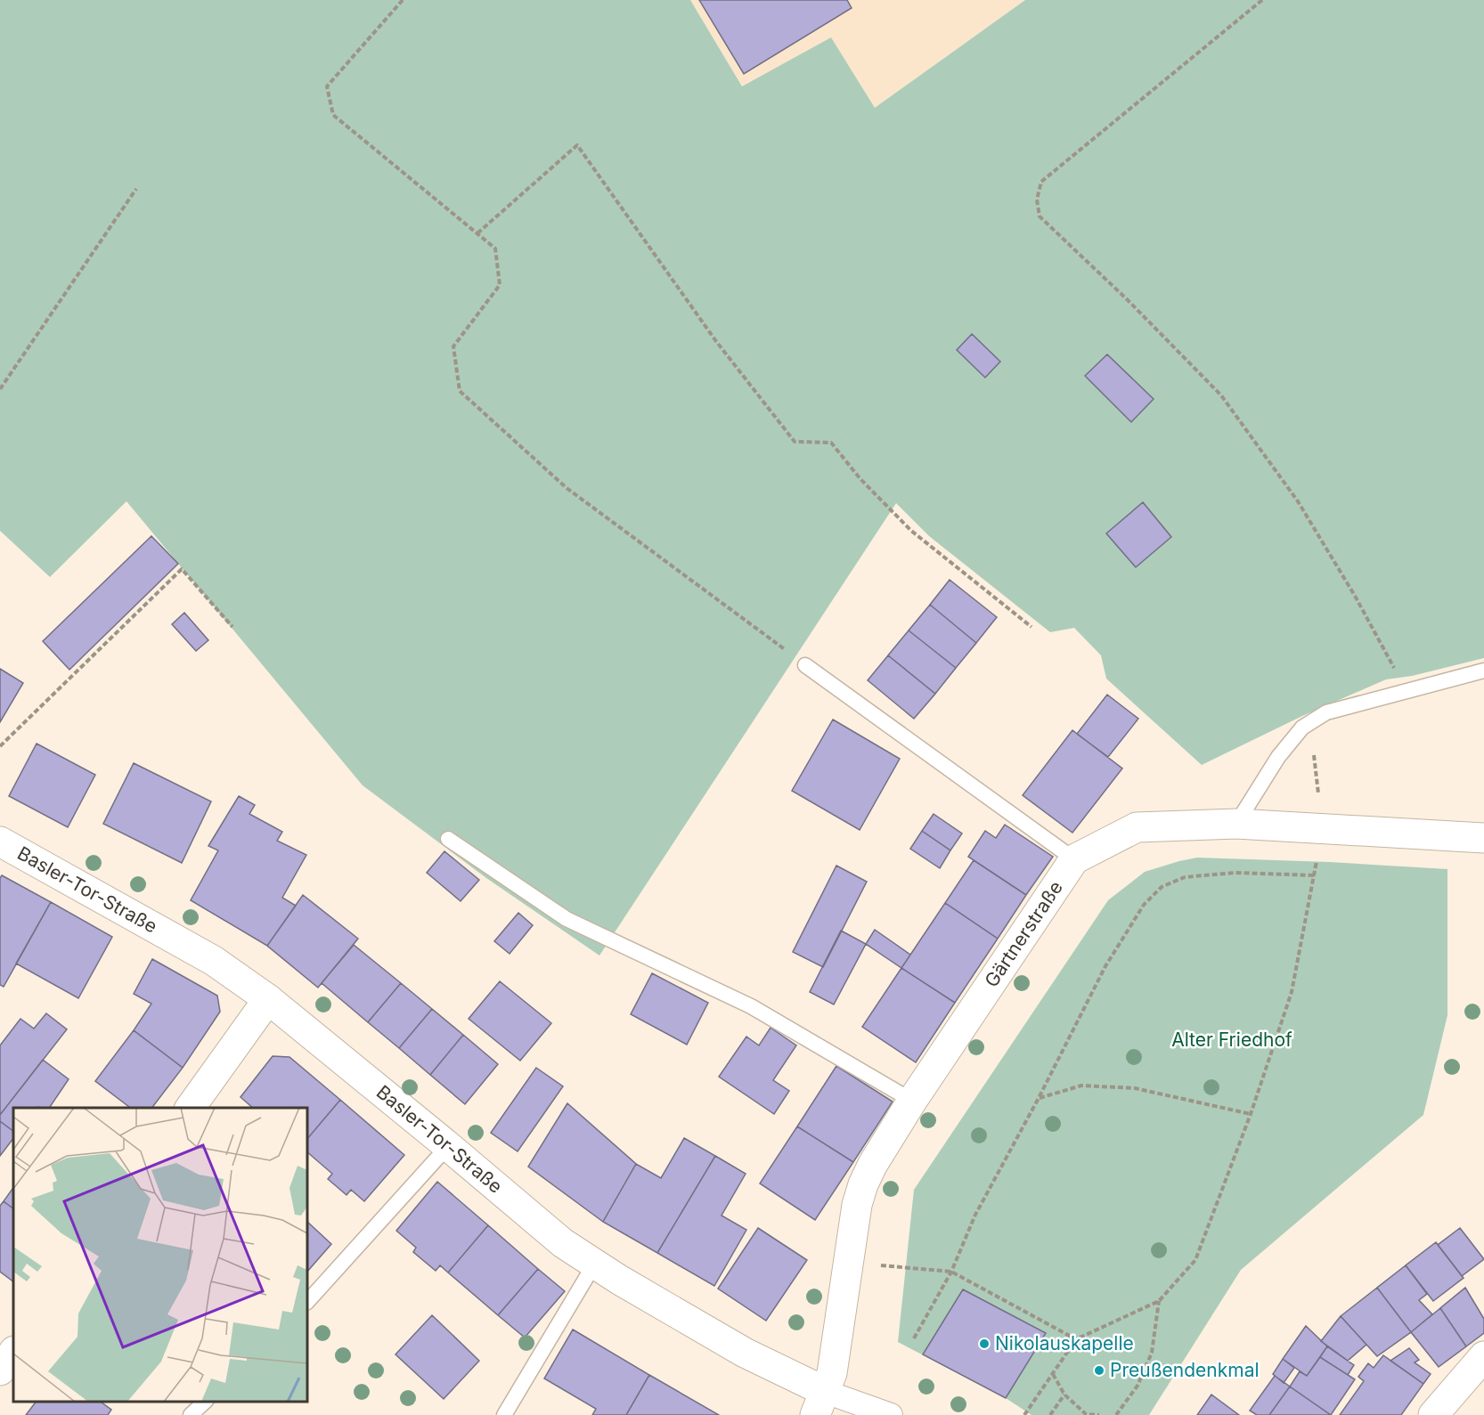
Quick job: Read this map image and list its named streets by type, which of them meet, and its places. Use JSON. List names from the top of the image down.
{
  "streets": {
    "street": ["Basler-Tor-Straße", "Gärtnerstraße"]
  },
  "crossings": [
    ["Basler-Tor-Straße", "Gärtnerstraße"]
  ],
  "parks": ["Alter Friedhof"],
  "places": ["Nikolauskapelle", "Preußendenkmal"]
}
